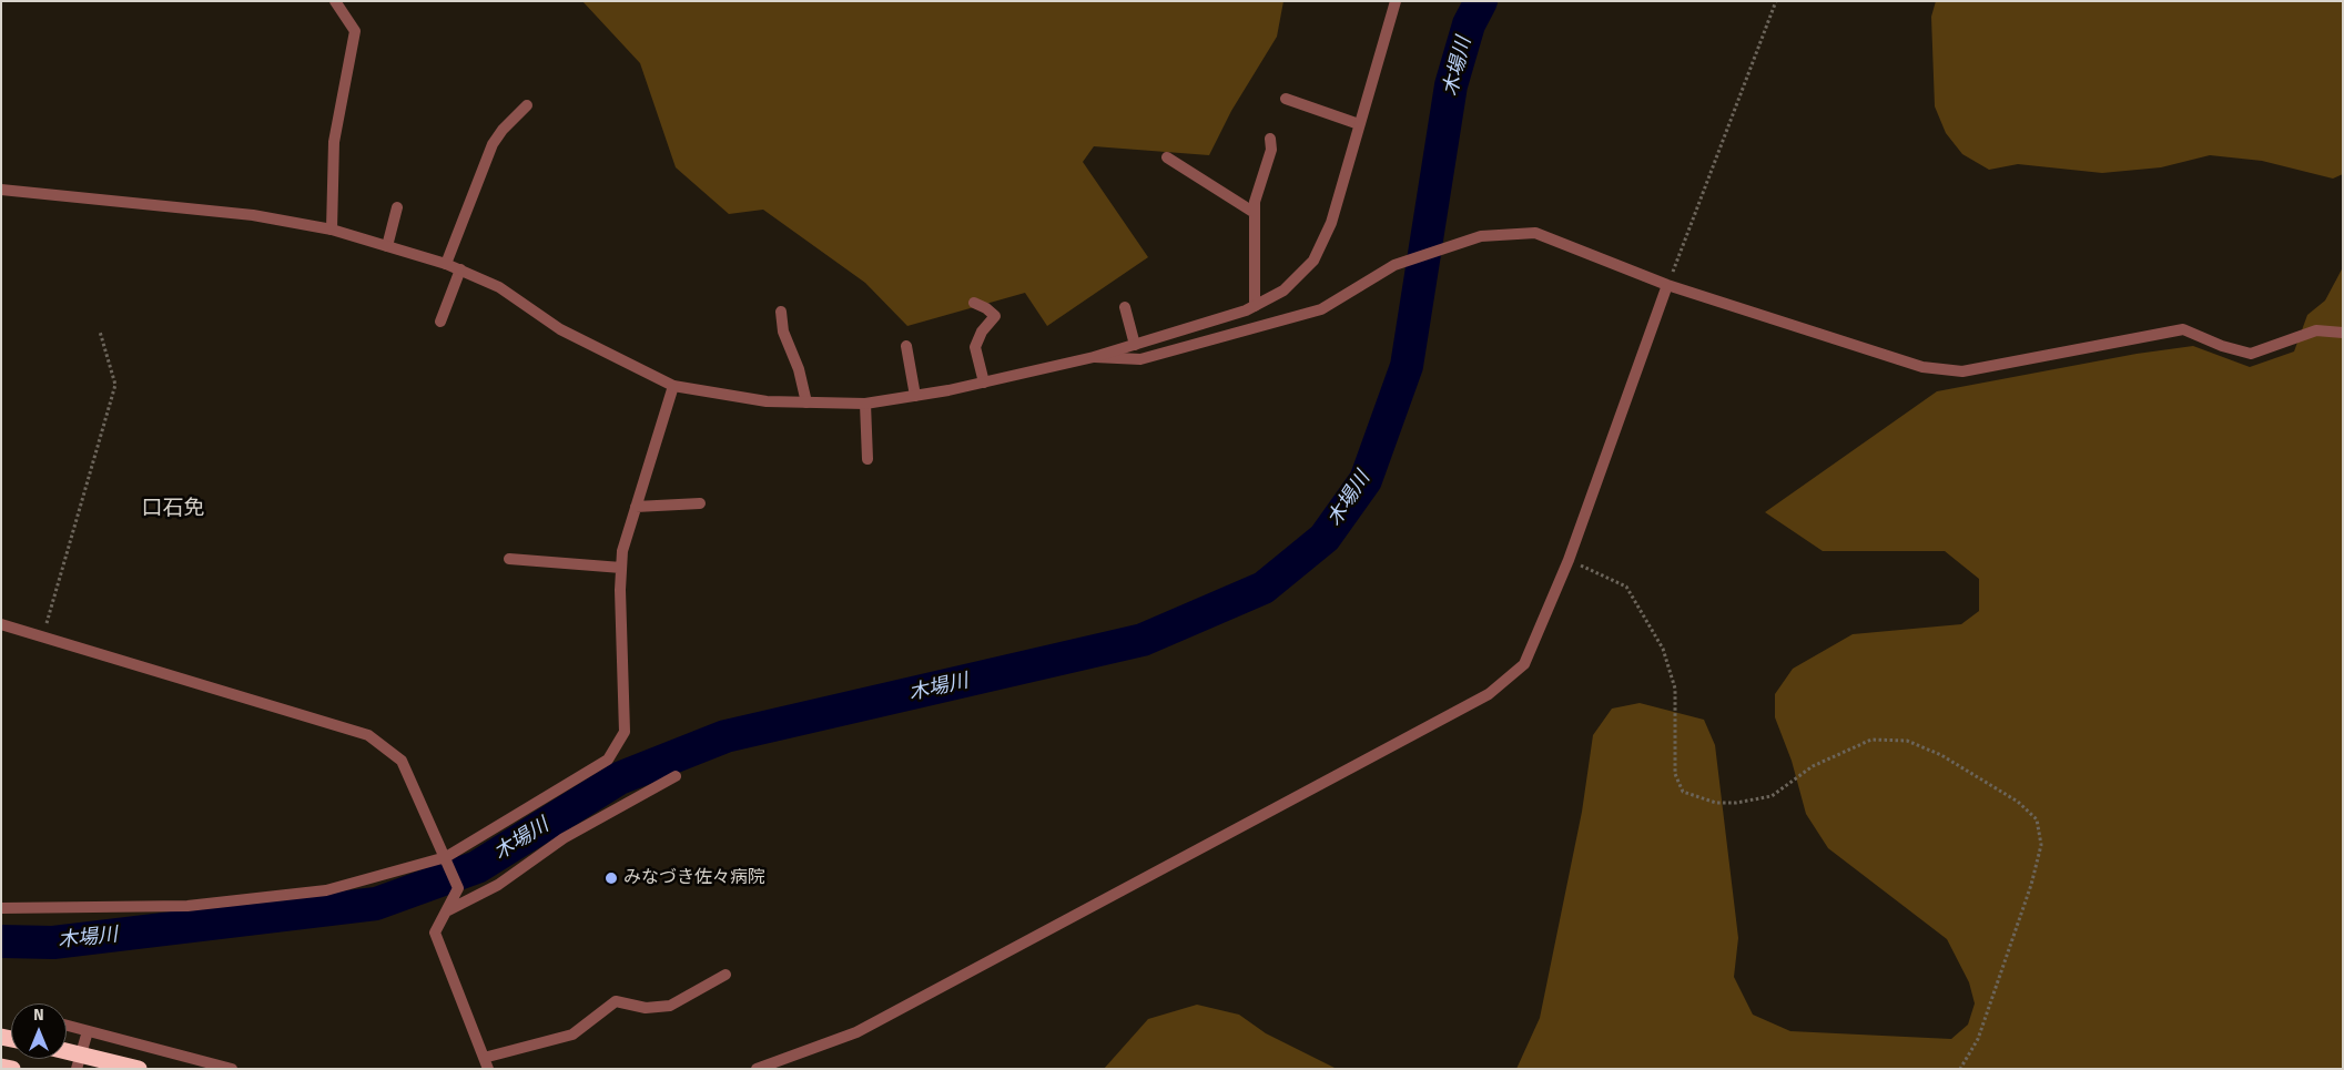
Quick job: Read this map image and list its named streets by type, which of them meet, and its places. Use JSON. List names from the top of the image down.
{
  "districts": ["口石免"],
  "water": ["木場川"],
  "places": ["みなづき佐々病院"],
  "north": "top"
}
